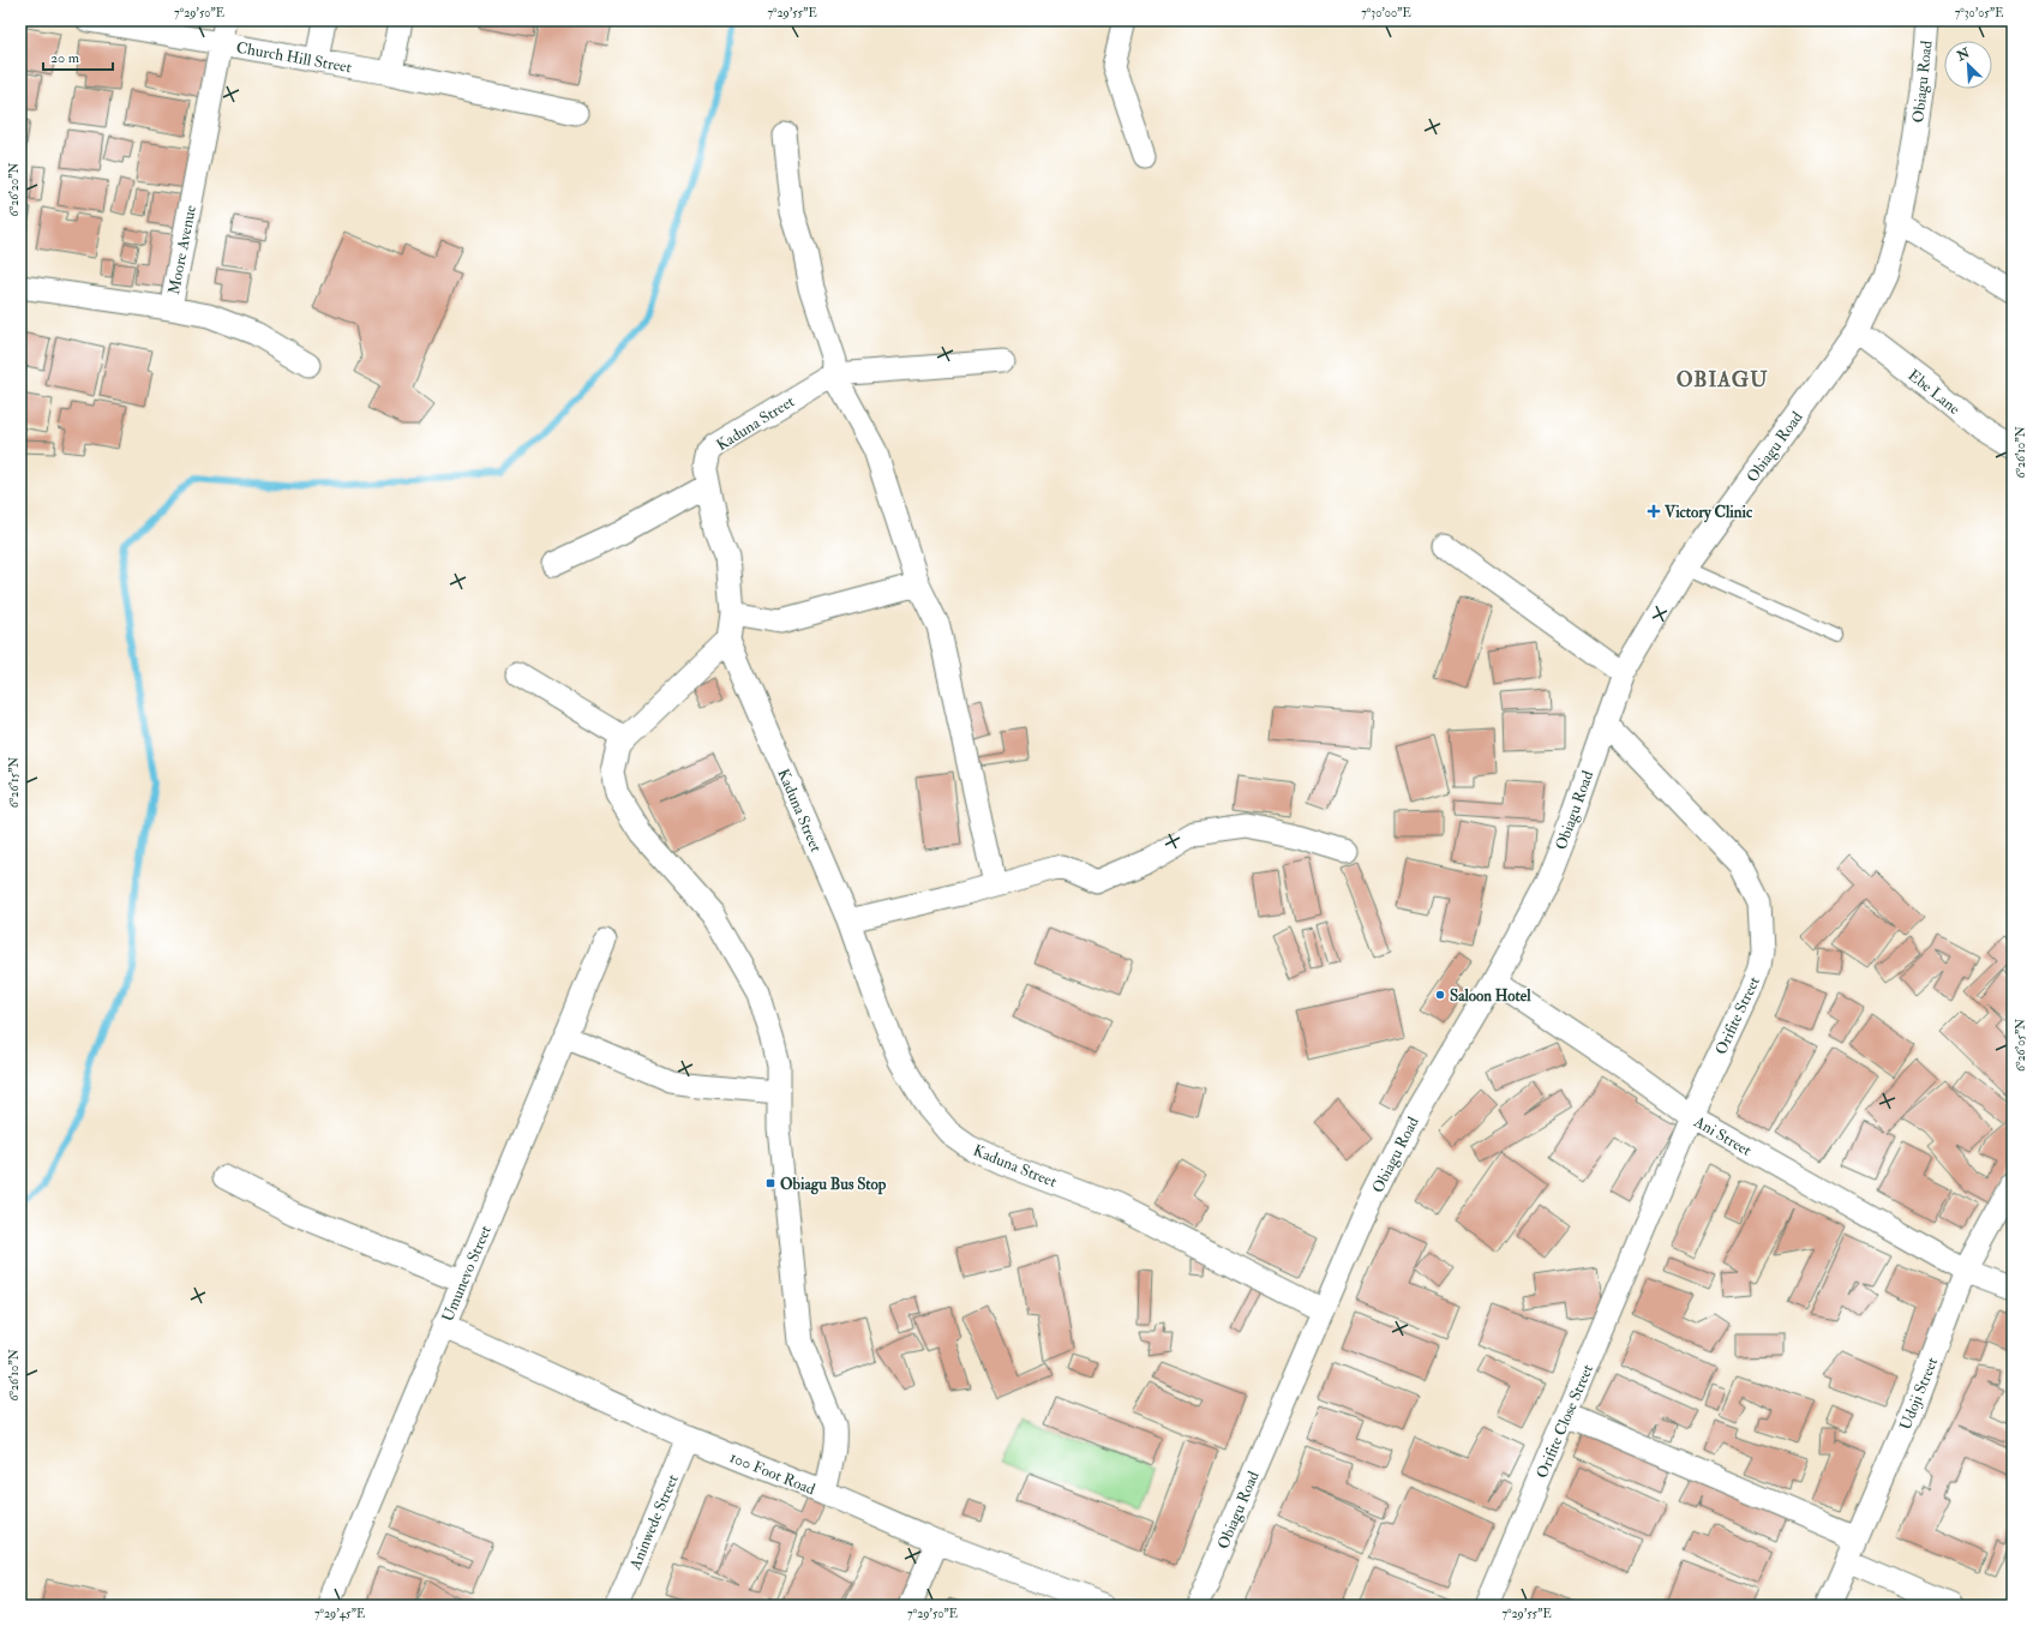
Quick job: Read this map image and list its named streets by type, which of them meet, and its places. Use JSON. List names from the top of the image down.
{
  "streets": {
    "street": [
      "Church Hill Street",
      "Obiagu Road",
      "Moore Avenue",
      "Ebe Lane",
      "Kaduna Street",
      "Orifite Street",
      "Ani Street",
      "Umunevo Street",
      "Udoji Street",
      "Orifite Close Street",
      "100 Foot Road",
      "Aninwede Street"
    ]
  },
  "crossings": [
    ["Church Hill Street", "Moore Avenue"],
    ["Obiagu Road", "Ebe Lane"],
    ["Obiagu Road", "Kaduna Street"],
    ["Obiagu Road", "Orifite Street"],
    ["Obiagu Road", "Ani Street"],
    ["Orifite Street", "Ani Street"],
    ["Orifite Street", "Orifite Close Street"],
    ["Ani Street", "Udoji Street"],
    ["Umunevo Street", "100 Foot Road"],
    ["100 Foot Road", "Aninwede Street"]
  ],
  "districts": ["OBIAGU"],
  "places": {
    "health": ["Victory Clinic"],
    "other": ["Saloon Hotel"],
    "transit": ["Obiagu Bus Stop"]
  },
  "scale_bar": "20 m",
  "north": "top left",
  "coordinates": [
    "7°29'50\"E",
    "7°29'55\"E",
    "7°30'00\"E",
    "7°30'05\"E",
    "6°26'20\"N",
    "6°26'10\"N",
    "6°26'15\"N",
    "6°26'05\"N",
    "7°29'45\"E"
  ]
}
